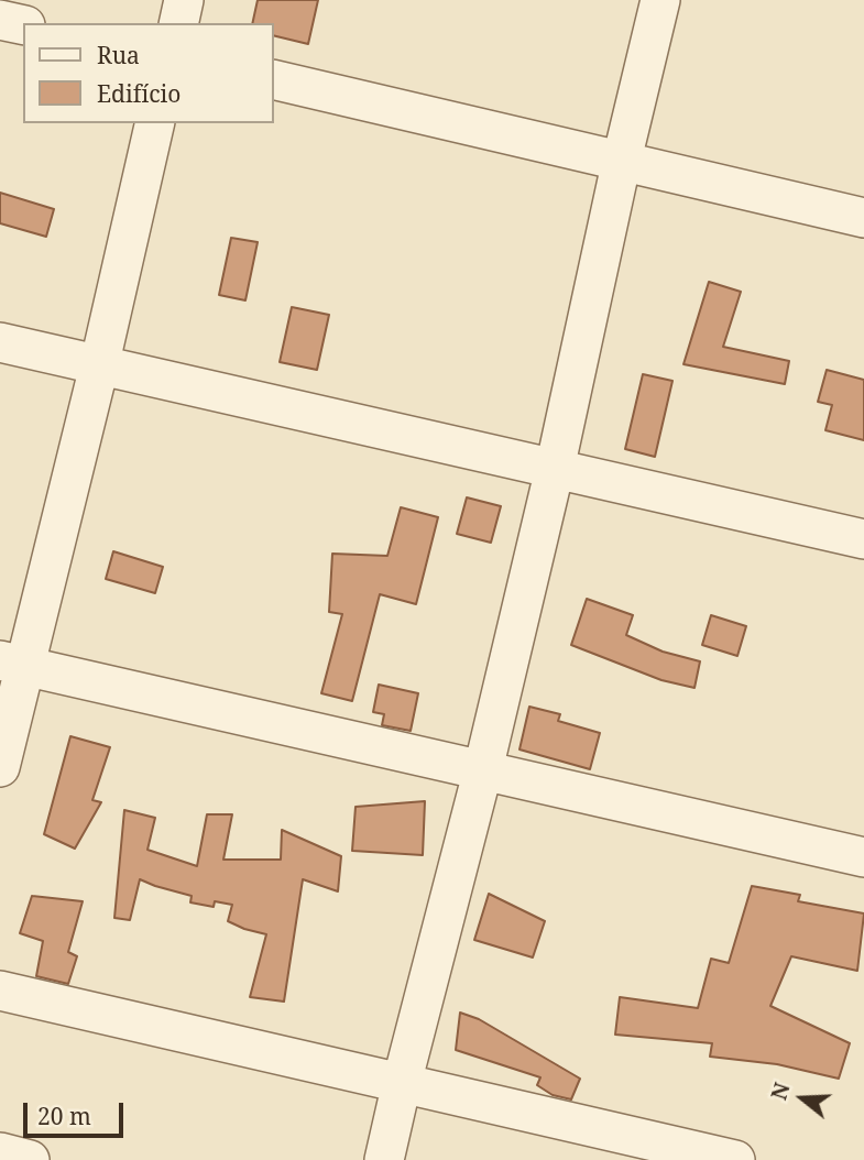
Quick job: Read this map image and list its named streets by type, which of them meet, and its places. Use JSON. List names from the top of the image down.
{
  "legend": ["Rua", "Edifício"],
  "scale_bar": "20 m",
  "north": "left"
}
